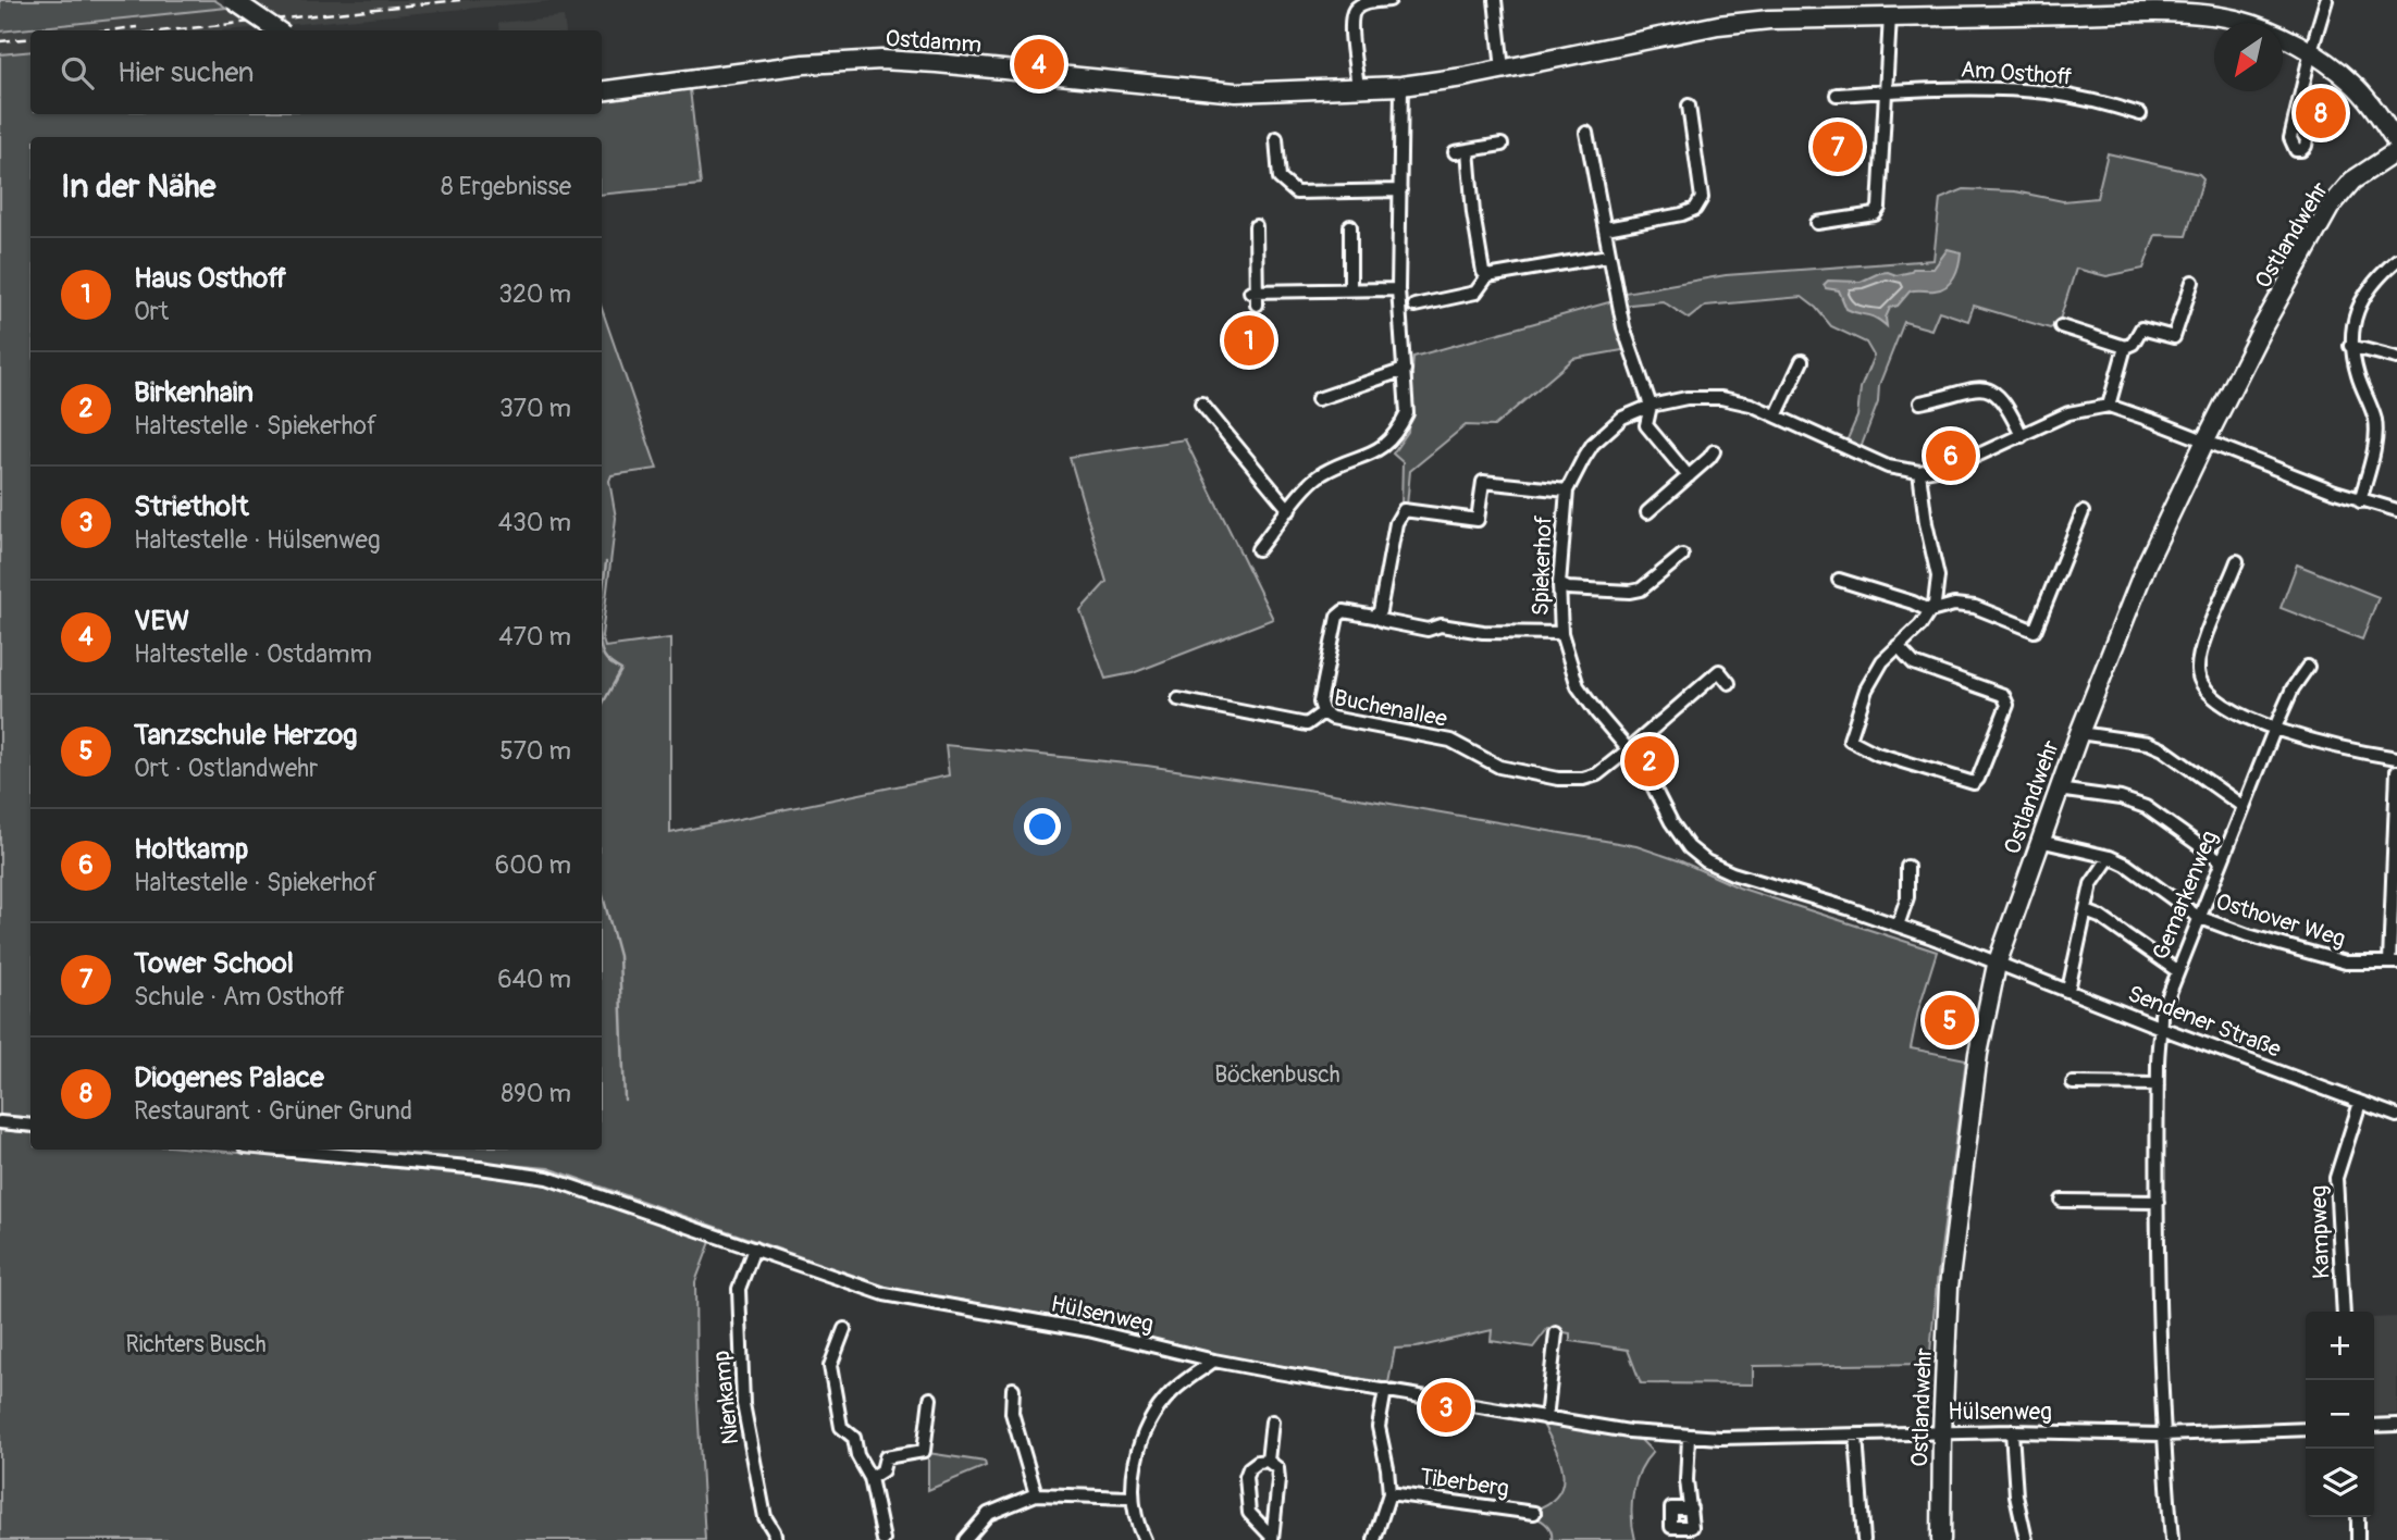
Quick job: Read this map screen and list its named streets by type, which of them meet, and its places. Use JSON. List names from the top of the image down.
{
  "streets": {
    "street": [
      "Ostdamm",
      "Am Osthoff",
      "Ostlandwehr",
      "Spiekerhof",
      "Buchenallee",
      "Gemarkenweg",
      "Osthover Weg",
      "Sendener Straße",
      "Kampweg",
      "Hülsenweg",
      "Nienkamp",
      "Tiberberg"
    ]
  },
  "crossings": [
    ["Ostlandwehr", "Spiekerhof"],
    ["Ostlandwehr", "Osthover Weg"],
    ["Ostlandwehr", "Sendener Straße"],
    ["Ostlandwehr", "Hülsenweg"],
    ["Spiekerhof", "Buchenallee"],
    ["Spiekerhof", "Sendener Straße"],
    ["Gemarkenweg", "Osthover Weg"],
    ["Gemarkenweg", "Sendener Straße"],
    ["Gemarkenweg", "Hülsenweg"],
    ["Sendener Straße", "Kampweg"],
    ["Hülsenweg", "Nienkamp"],
    ["Hülsenweg", "Tiberberg"]
  ],
  "parks": ["Böckenbusch", "Richters Busch"],
  "north": "bottom left",
  "page": {
    "search": "Hier suchen",
    "pins": [
      "4",
      "8",
      "7",
      "1",
      "6",
      "2",
      "5",
      "3"
    ],
    "heading": ["In der Nähe", "8 Ergebnisse"],
    "list": [
      {
        "mark": "1",
        "name": "Haus Osthoff",
        "note": "Ort",
        "value": "320 m"
      },
      {
        "mark": "2",
        "name": "Birkenhain",
        "note": "Haltestelle · Spiekerhof",
        "value": "370 m"
      },
      {
        "mark": "3",
        "name": "Strietholt",
        "note": "Haltestelle · Hülsenweg",
        "value": "430 m"
      },
      {
        "mark": "4",
        "name": "VEW",
        "note": "Haltestelle · Ostdamm",
        "value": "470 m"
      },
      {
        "mark": "5",
        "name": "Tanzschule Herzog",
        "note": "Ort · Ostlandwehr",
        "value": "570 m"
      },
      {
        "mark": "6",
        "name": "Holtkamp",
        "note": "Haltestelle · Spiekerhof",
        "value": "600 m"
      },
      {
        "mark": "7",
        "name": "Tower School",
        "note": "Schule · Am Osthoff",
        "value": "640 m"
      },
      {
        "mark": "8",
        "name": "Diogenes Palace",
        "note": "Restaurant · Grüner Grund",
        "value": "890 m"
      }
    ],
    "map_buttons": ["+", "−"]
  }
}
